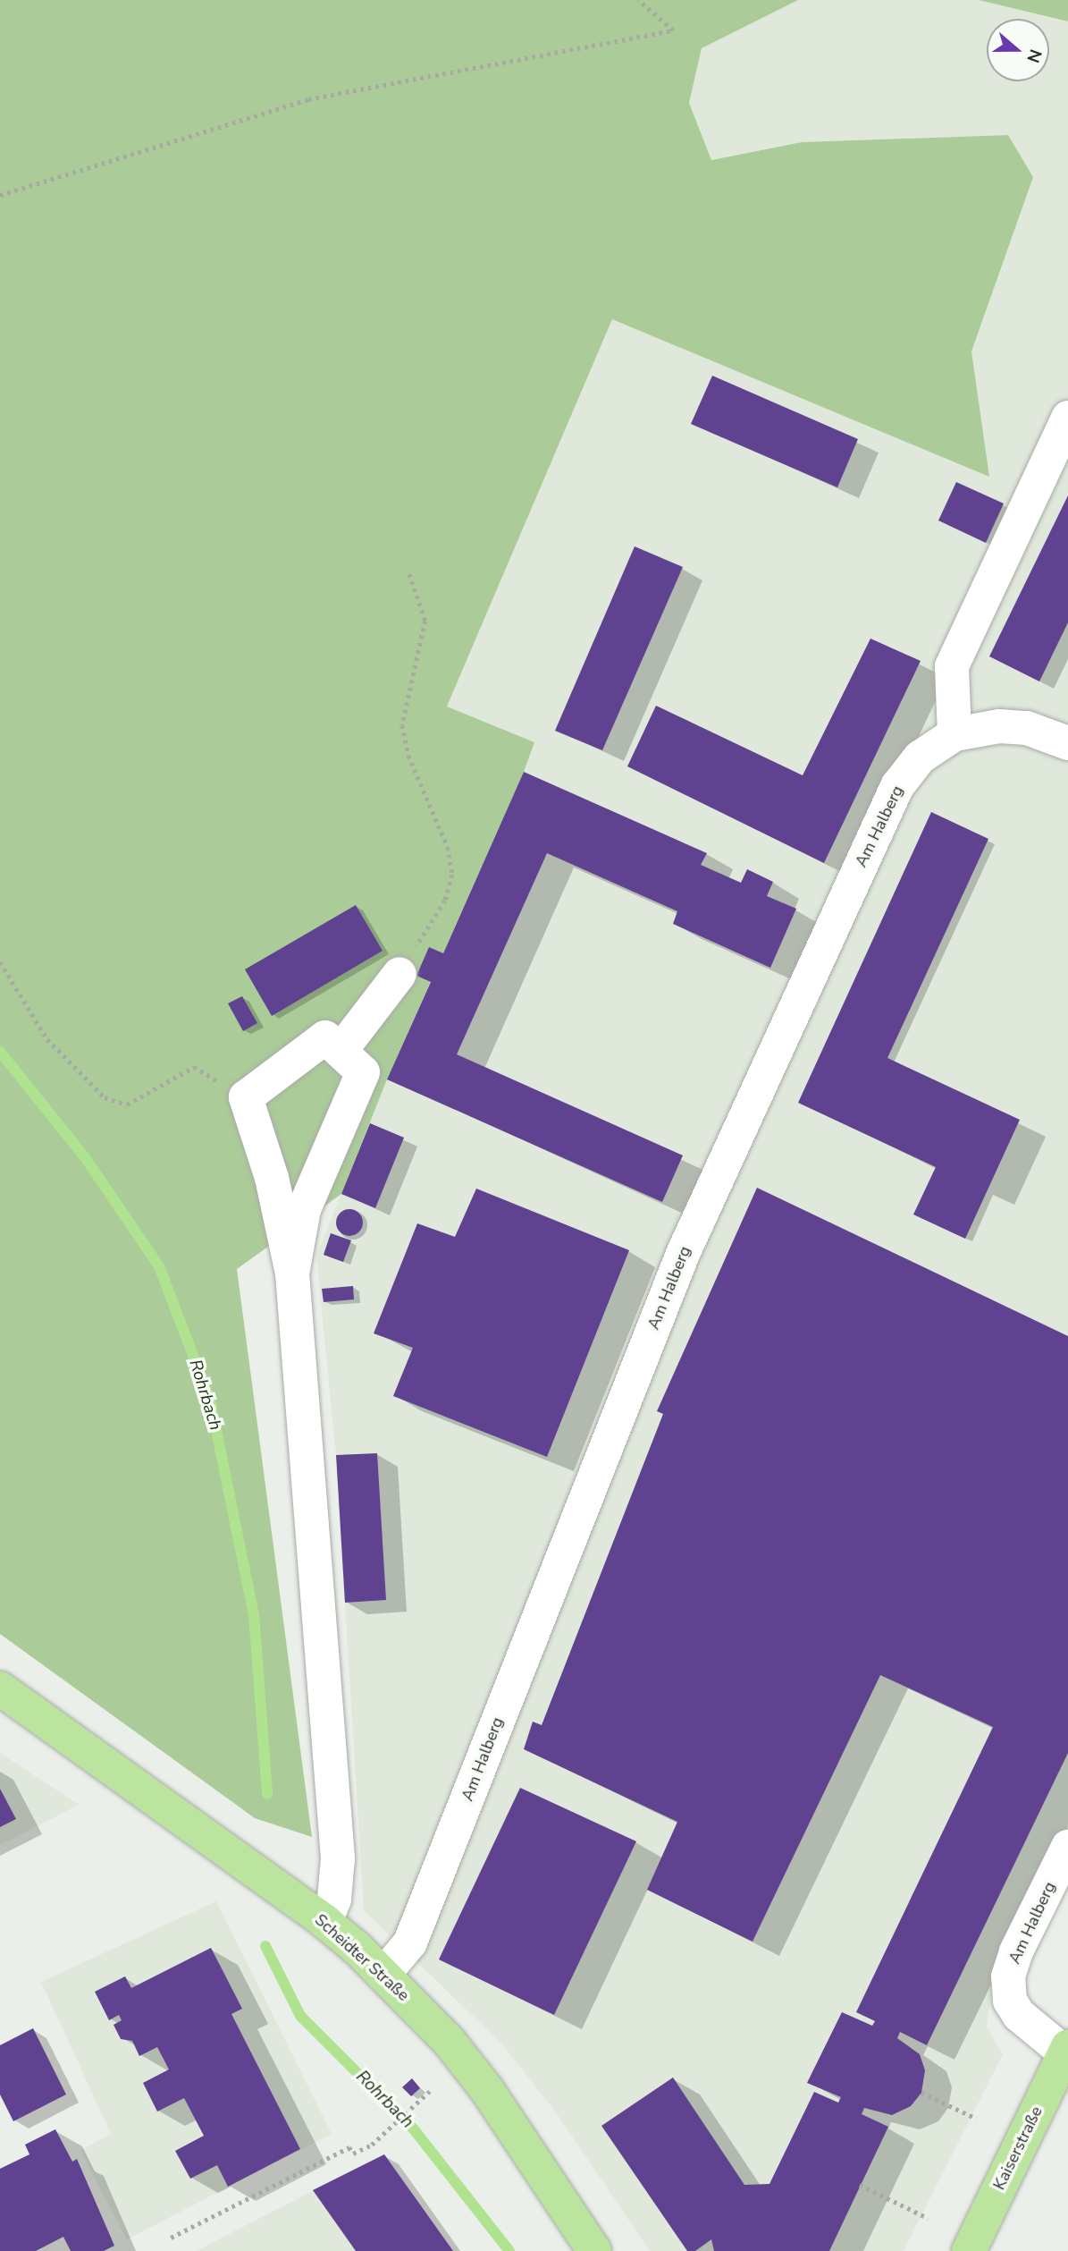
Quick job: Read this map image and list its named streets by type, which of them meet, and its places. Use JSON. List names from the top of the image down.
{
  "streets": {
    "main road": ["Scheidter Straße", "Kaiserstraße"],
    "street": ["Am Halberg"]
  },
  "crossings": [
    ["Am Halberg", "Scheidter Straße"],
    ["Am Halberg", "Kaiserstraße"]
  ],
  "water": ["Rohrbach"],
  "north": "right"
}
